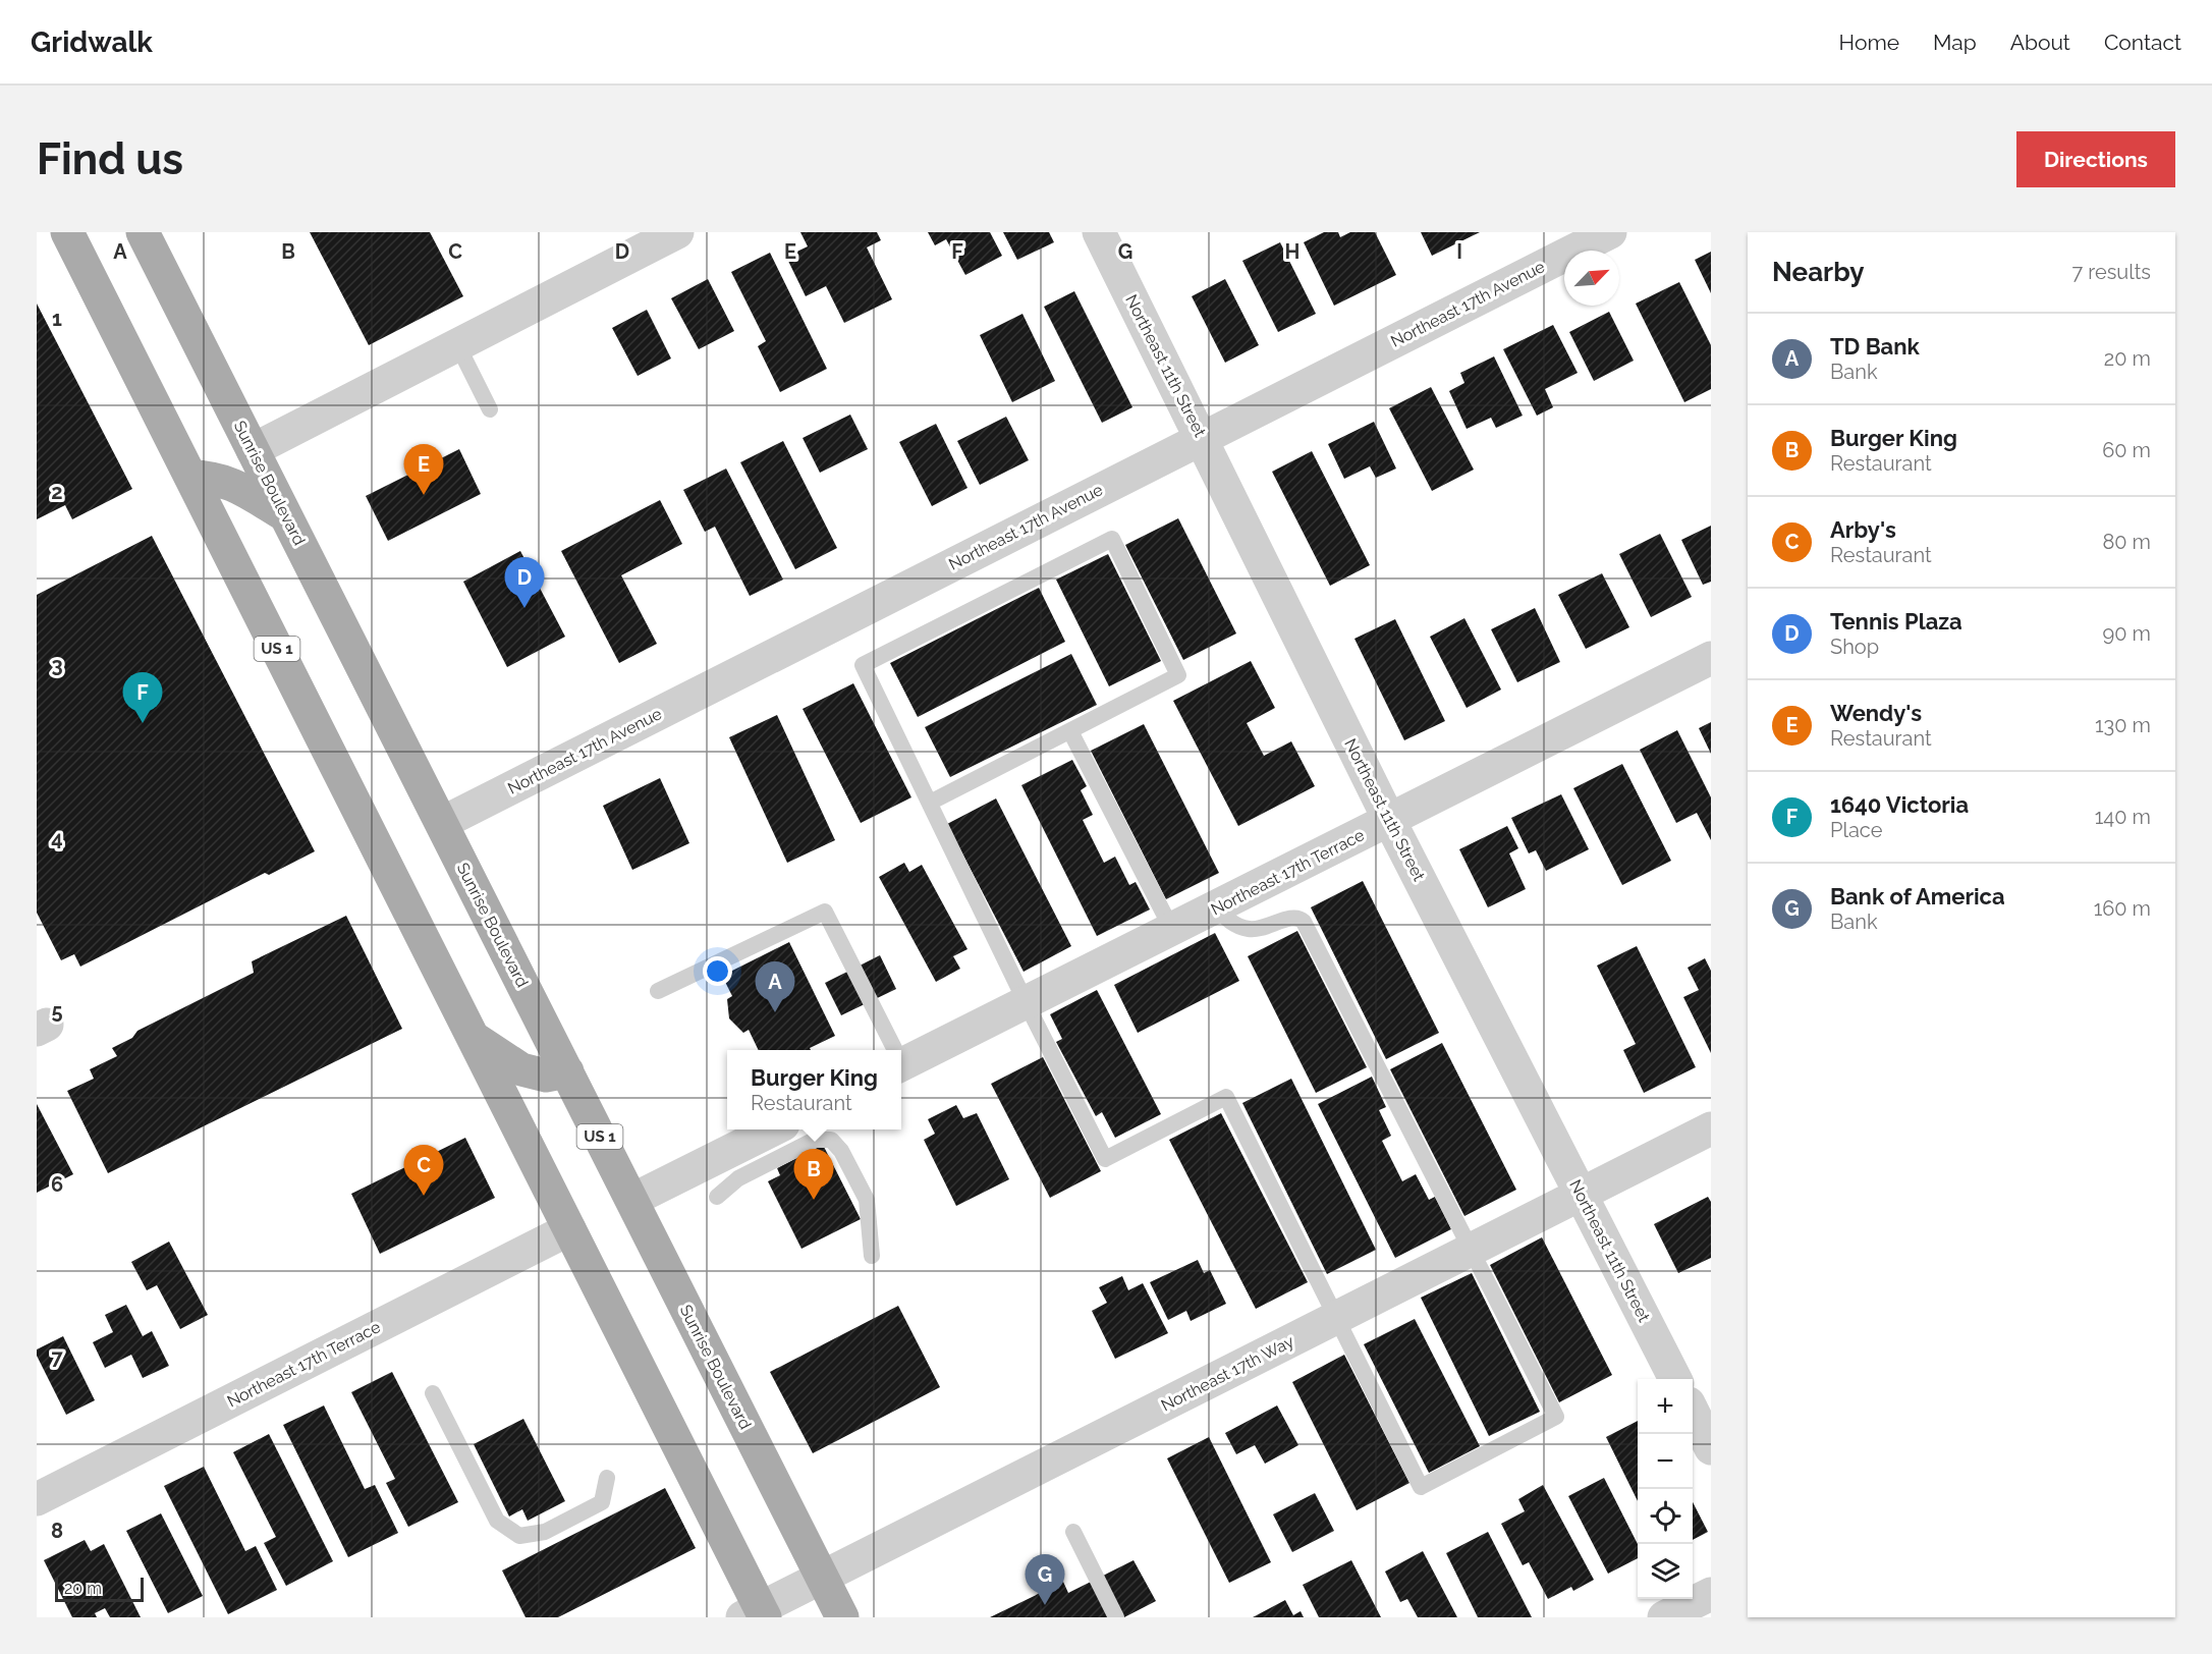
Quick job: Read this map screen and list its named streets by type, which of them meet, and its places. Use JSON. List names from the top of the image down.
{
  "streets": {
    "main road": ["Sunrise Boulevard", "US 1"],
    "street": [
      "Northeast 17th Avenue",
      "Northeast 11th Street",
      "Northeast 17th Terrace",
      "Northeast 17th Way"
    ]
  },
  "crossings": [
    ["Northeast 17th Avenue", "Northeast 11th Street"],
    ["Northeast 17th Avenue", "Sunrise Boulevard"],
    ["Northeast 11th Street", "Northeast 17th Terrace"],
    ["Northeast 11th Street", "Northeast 17th Way"],
    ["Sunrise Boulevard", "Northeast 17th Way"],
    ["US 1", "Northeast 17th Terrace"],
    ["US 1", "Northeast 17th Way"]
  ],
  "scale_bar": "20 m",
  "north": "top right",
  "page": {
    "header": "Gridwalk",
    "nav": [
      "Home",
      "Map",
      "About",
      "Contact"
    ],
    "buttons": "Directions",
    "title": "Find us",
    "heading": ["Nearby", "7 results"],
    "list": [
      {
        "mark": "A",
        "name": "TD Bank",
        "note": "Bank",
        "value": "20 m"
      },
      {
        "mark": "B",
        "name": "Burger King",
        "note": "Restaurant",
        "value": "60 m"
      },
      {
        "mark": "C",
        "name": "Arby's",
        "note": "Restaurant",
        "value": "80 m"
      },
      {
        "mark": "D",
        "name": "Tennis Plaza",
        "note": "Shop",
        "value": "90 m"
      },
      {
        "mark": "E",
        "name": "Wendy's",
        "note": "Restaurant",
        "value": "130 m"
      },
      {
        "mark": "F",
        "name": "1640 Victoria",
        "note": "Place",
        "value": "140 m"
      },
      {
        "mark": "G",
        "name": "Bank of America",
        "note": "Bank",
        "value": "160 m"
      }
    ],
    "pins": [
      "E",
      "D",
      "F",
      "A",
      "C",
      "B",
      "G"
    ],
    "popup": ["Burger King", "Restaurant"],
    "map_buttons": ["+", "−"],
    "scale": "20 m"
  },
  "grid": {
    "columns": [
      "A",
      "B",
      "C",
      "D",
      "E",
      "F",
      "G",
      "H",
      "I"
    ],
    "rows": [
      "1",
      "2",
      "3",
      "4",
      "5",
      "6",
      "7",
      "8"
    ]
  }
}
